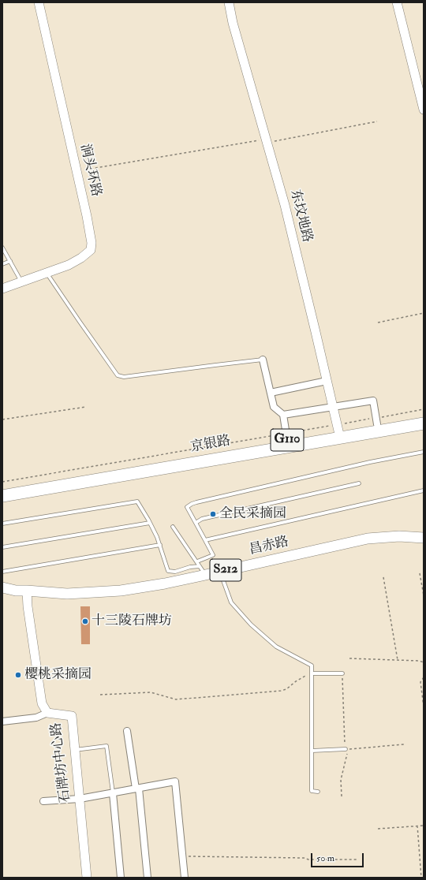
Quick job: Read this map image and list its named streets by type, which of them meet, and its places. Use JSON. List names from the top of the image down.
{
  "streets": {
    "highway": ["G110", "京银路"],
    "main road": ["昌赤路", "S212"],
    "street": ["涧头环路", "东坟地路", "石牌坊中心路"]
  },
  "crossings": [
    ["东坟地路", "京银路"],
    ["昌赤路", "石牌坊中心路"]
  ],
  "places": ["全民采摘园", "十三陵石牌坊", "樱桃采摘园"],
  "scale_bar": "50 m"
}
